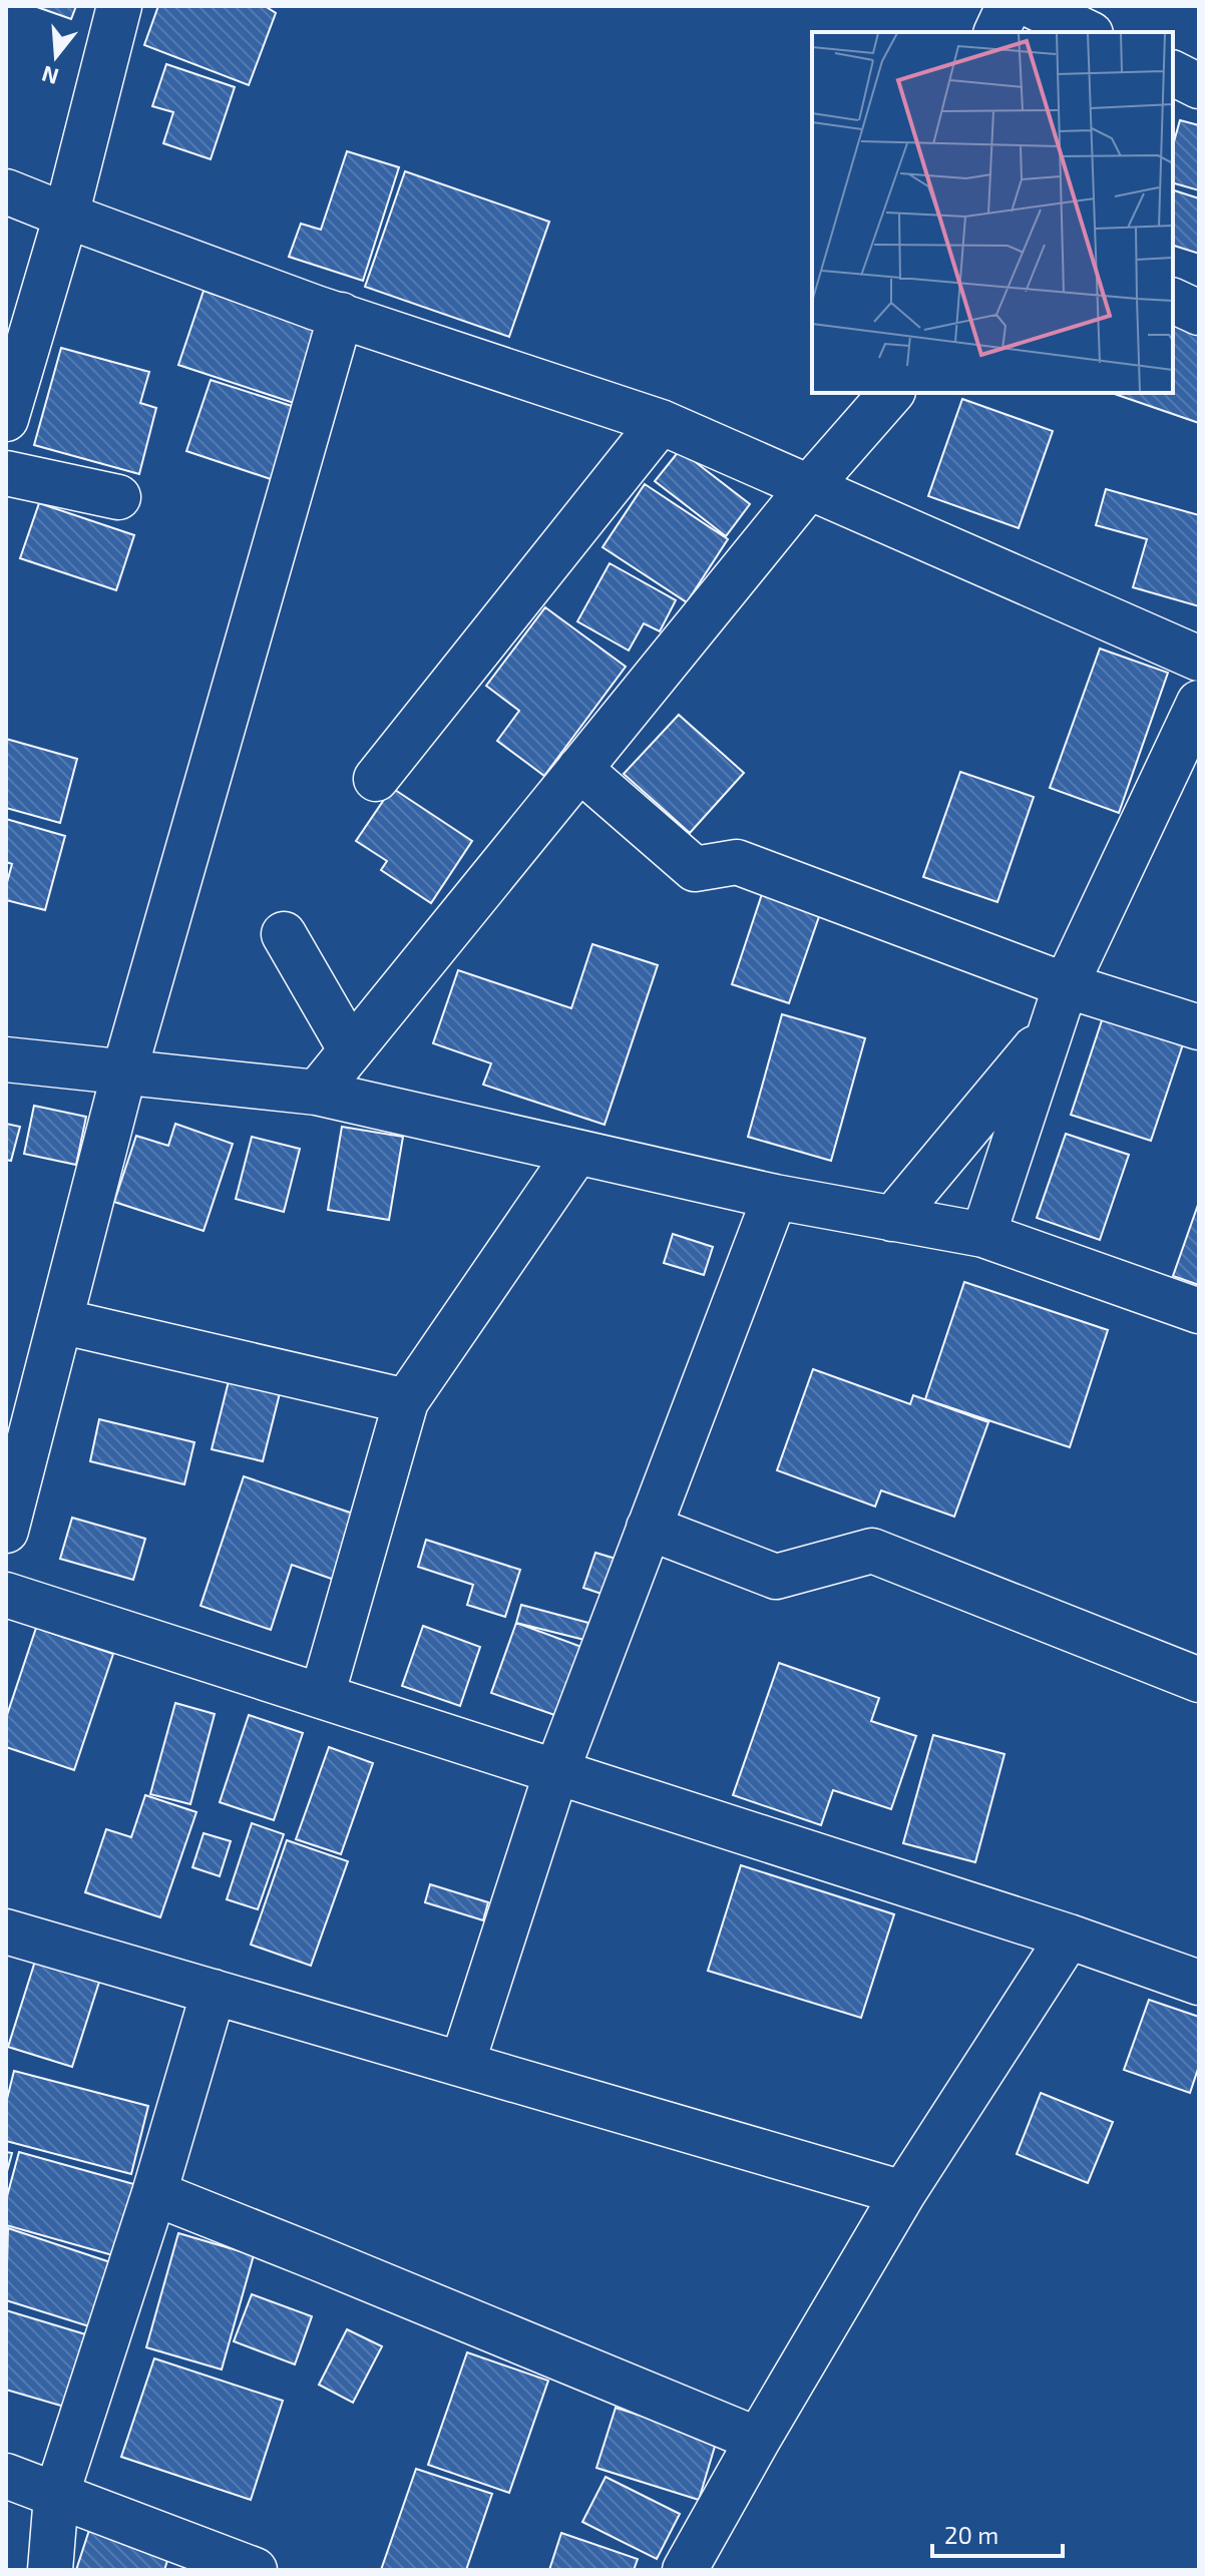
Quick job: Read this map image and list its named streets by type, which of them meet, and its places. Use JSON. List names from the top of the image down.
{
  "scale_bar": "20 m",
  "north": "bottom"
}
